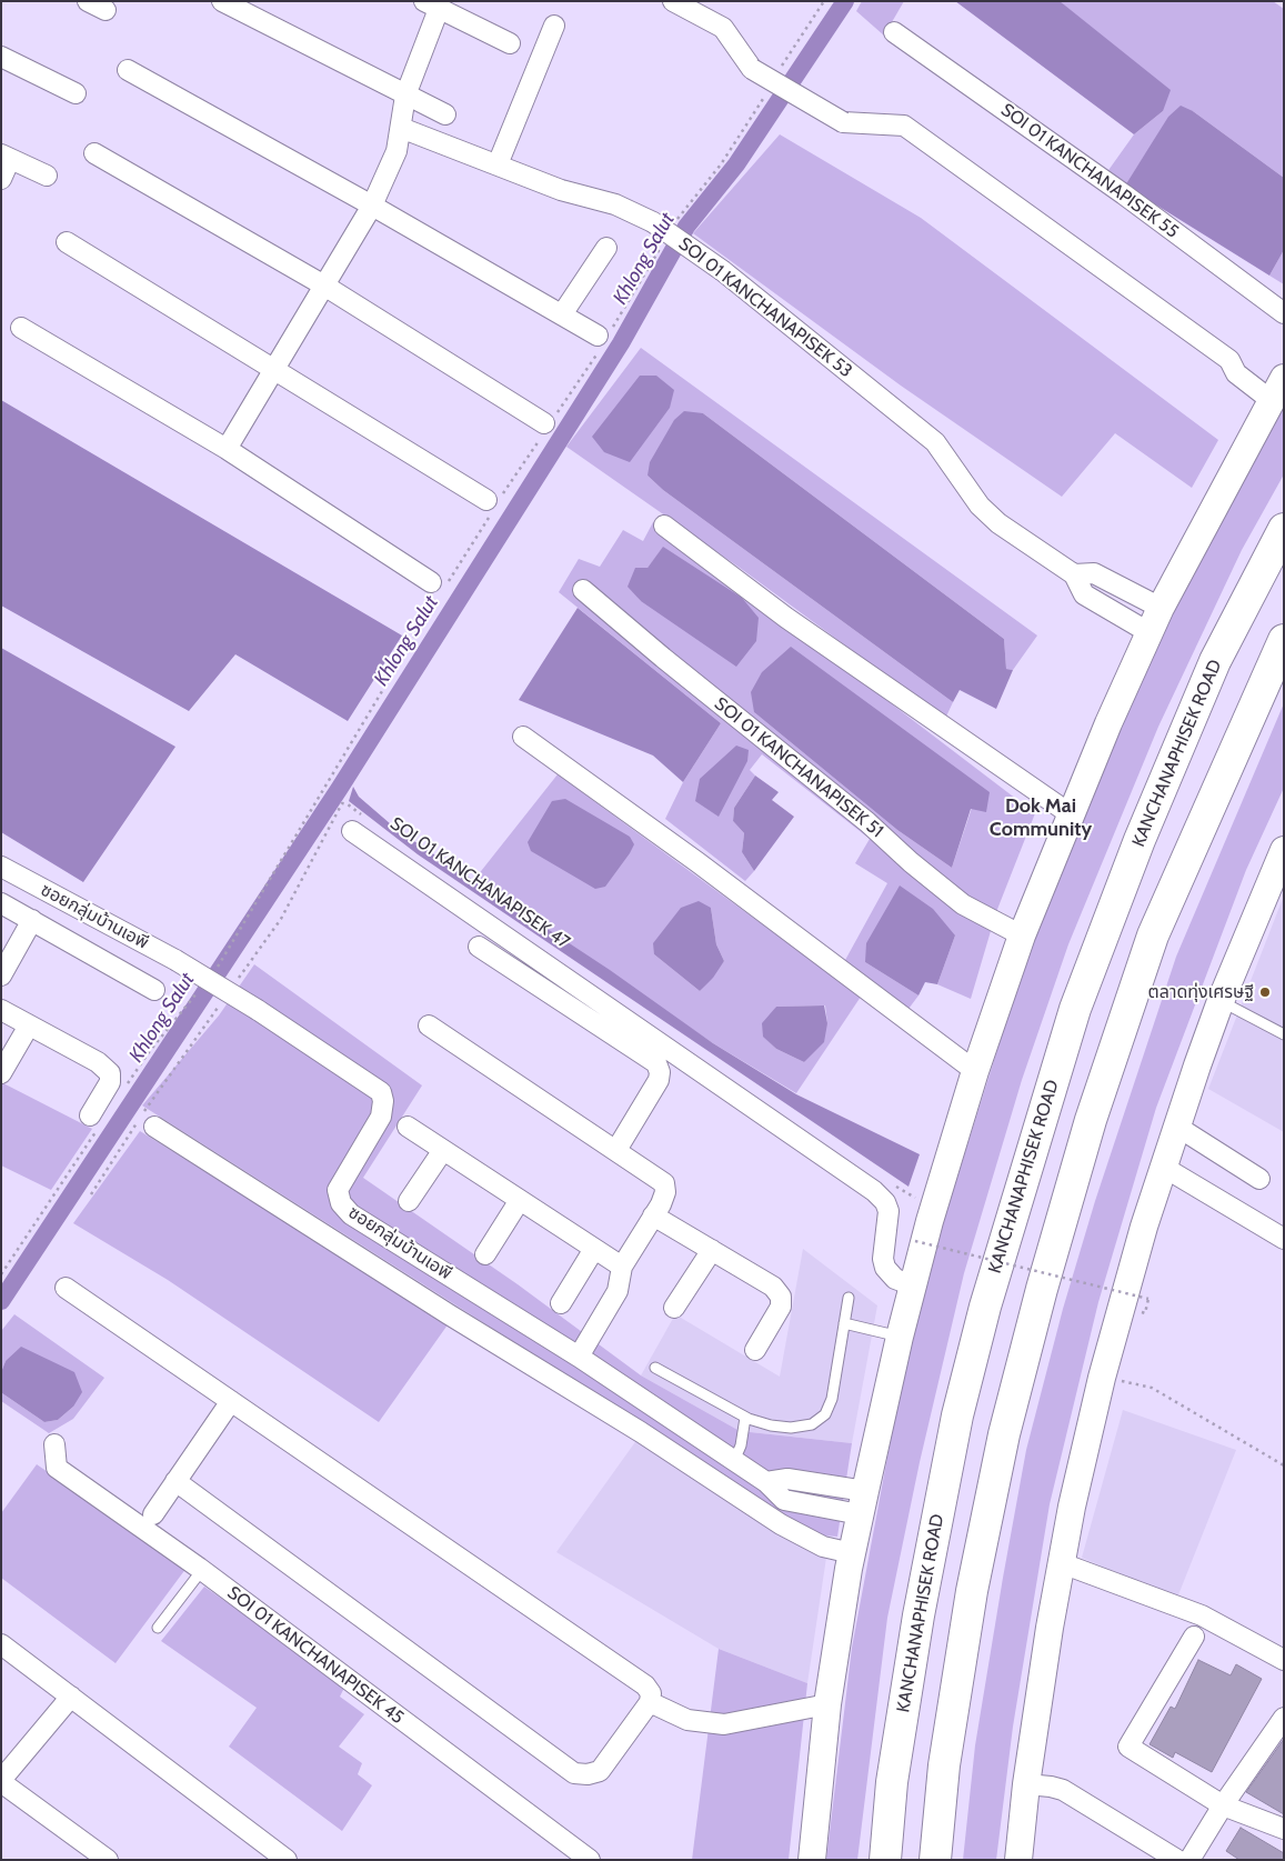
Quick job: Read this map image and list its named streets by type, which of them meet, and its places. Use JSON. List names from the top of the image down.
{
  "streets": {
    "highway": ["KANCHANAPHISEK ROAD"],
    "street": [
      "SOI 01 KANCHANAPISEK 55",
      "SOI 01 KANCHANAPISEK 53",
      "SOI 01 KANCHANAPISEK 51",
      "ซอยกลุ่มบ้านเอพี",
      "SOI 01 KANCHANAPISEK 45"
    ],
    "path": ["SOI 01 KANCHANAPISEK 47"]
  },
  "districts": ["Dok Mai Community"],
  "water": ["Khlong Salut"],
  "places": ["ตลาดทุ่งเศรษฐี"]
}
